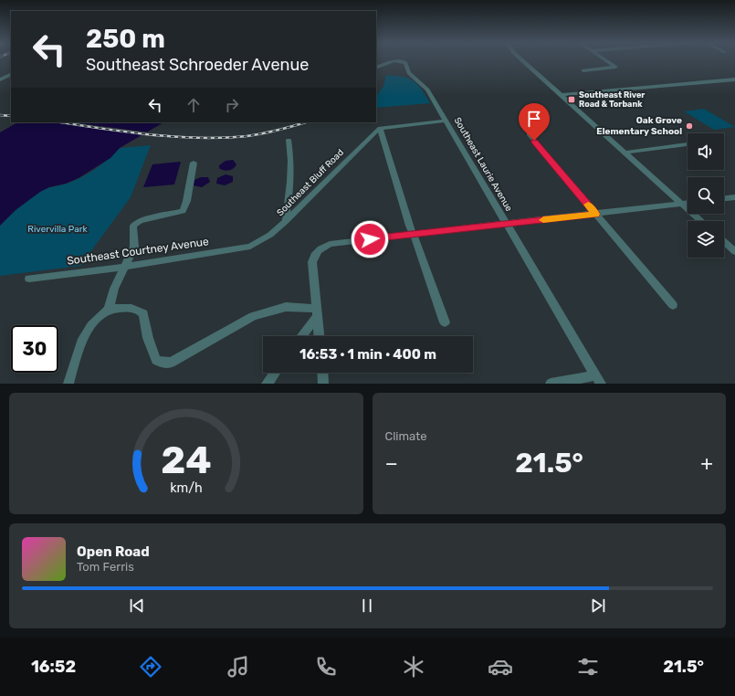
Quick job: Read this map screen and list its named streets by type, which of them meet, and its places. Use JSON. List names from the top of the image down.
{
  "streets": {
    "street": ["Southeast Laurie Avenue", "Southeast Bluff Road", "Southeast Courtney Avenue"]
  },
  "crossings": [
    ["Southeast Bluff Road", "Southeast Courtney Avenue"]
  ],
  "parks": ["Rivervilla Park"],
  "places": {
    "transit": ["Southeast River Road & Torbank"],
    "other": ["Oak Grove Elementary School"]
  },
  "page": {
    "turn": ["250 m", "Southeast Schroeder Avenue"],
    "limit": "30",
    "trip": "16:53 · 1 min · 400 m",
    "tile": "Climate",
    "heat": ["−", "21.5°", "+"],
    "song": ["Open Road", "Tom Ferris"],
    "tabs": ["16:52", "21.5°"],
    "gauge": ["24", "km/h"]
  }
}
